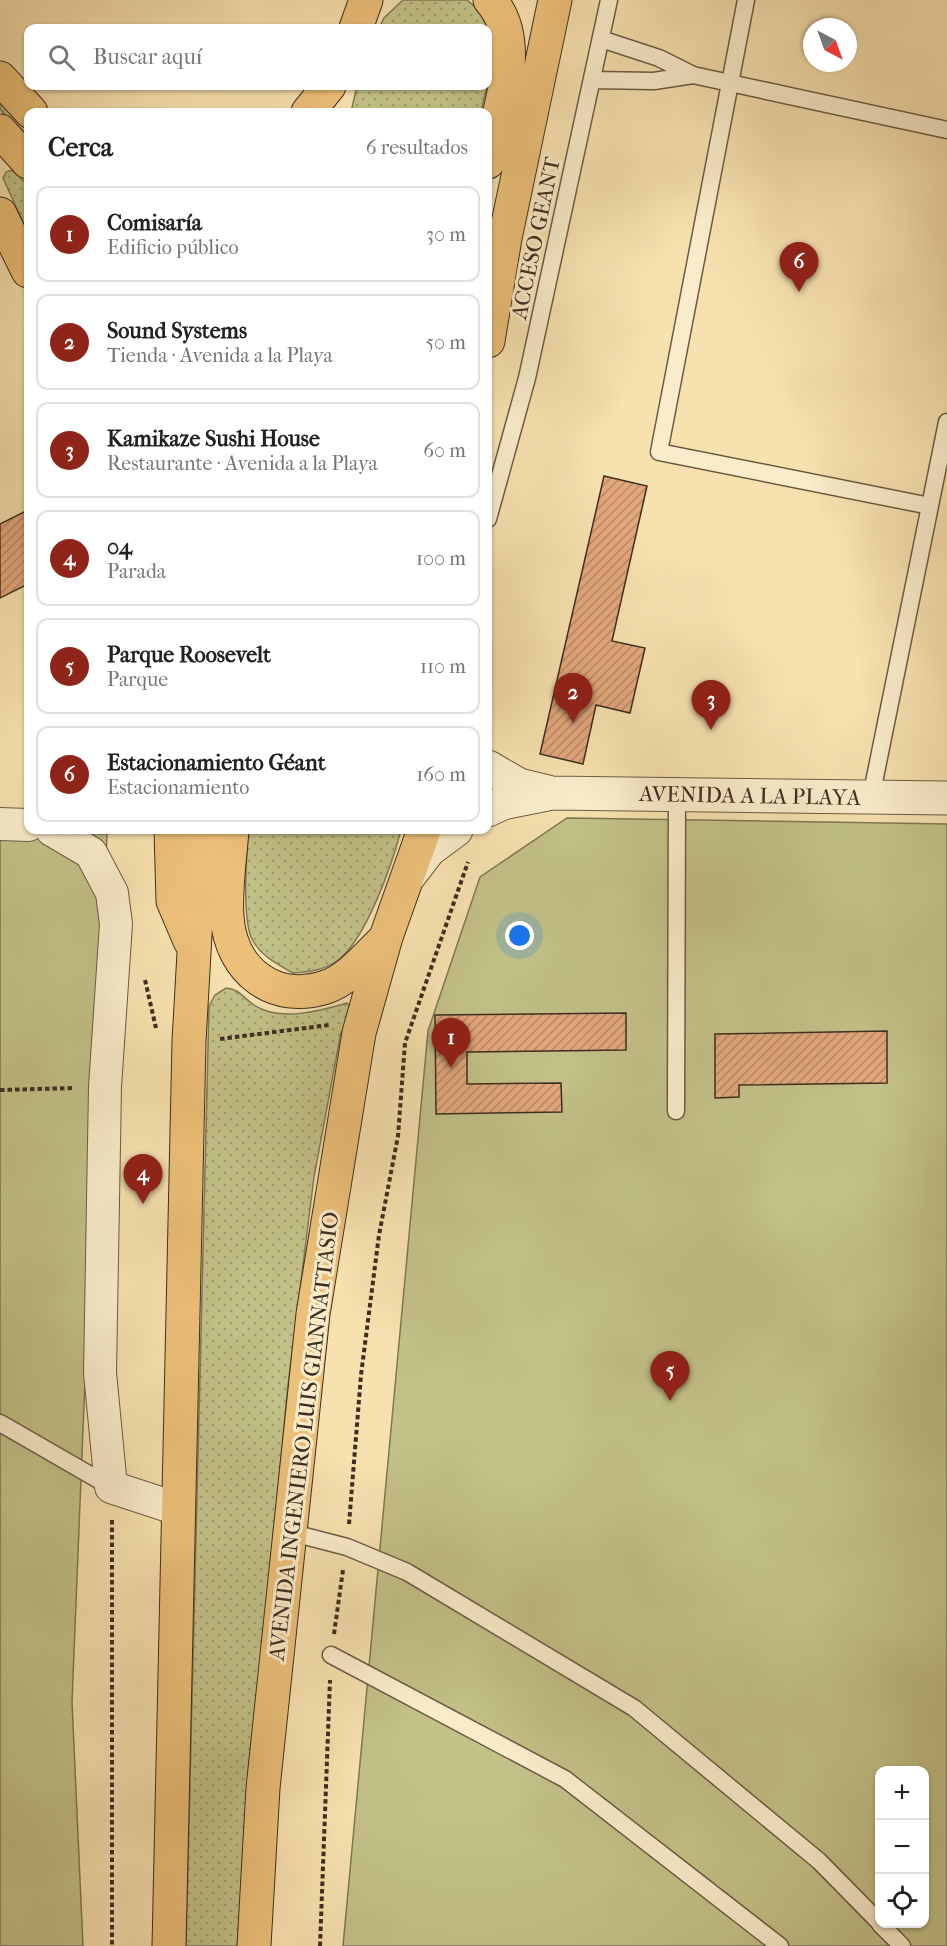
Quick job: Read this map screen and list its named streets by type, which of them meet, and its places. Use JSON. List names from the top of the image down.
{
  "streets": {
    "main road": ["AVENIDA INGENIERO LUIS GIANNATTASIO"],
    "street": ["AVENIDA A LA PLAYA"],
    "lane": ["ACCESO GEANT"]
  },
  "north": "bottom right",
  "page": {
    "search": "Buscar aquí",
    "heading": ["Cerca", "6 resultados"],
    "list": [
      {
        "mark": "1",
        "name": "Comisaría",
        "note": "Edificio público",
        "value": "30 m"
      },
      {
        "mark": "2",
        "name": "Sound Systems",
        "note": "Tienda · Avenida a la Playa",
        "value": "50 m"
      },
      {
        "mark": "3",
        "name": "Kamikaze Sushi House",
        "note": "Restaurante · Avenida a la Playa",
        "value": "60 m"
      },
      {
        "mark": "4",
        "name": "04",
        "note": "Parada",
        "value": "100 m"
      },
      {
        "mark": "5",
        "name": "Parque Roosevelt",
        "note": "Parque",
        "value": "110 m"
      },
      {
        "mark": "6",
        "name": "Estacionamiento Géant",
        "note": "Estacionamiento",
        "value": "160 m"
      }
    ],
    "pins": [
      "6",
      "2",
      "3",
      "1",
      "4",
      "5"
    ],
    "map_buttons": ["+", "−"]
  }
}
